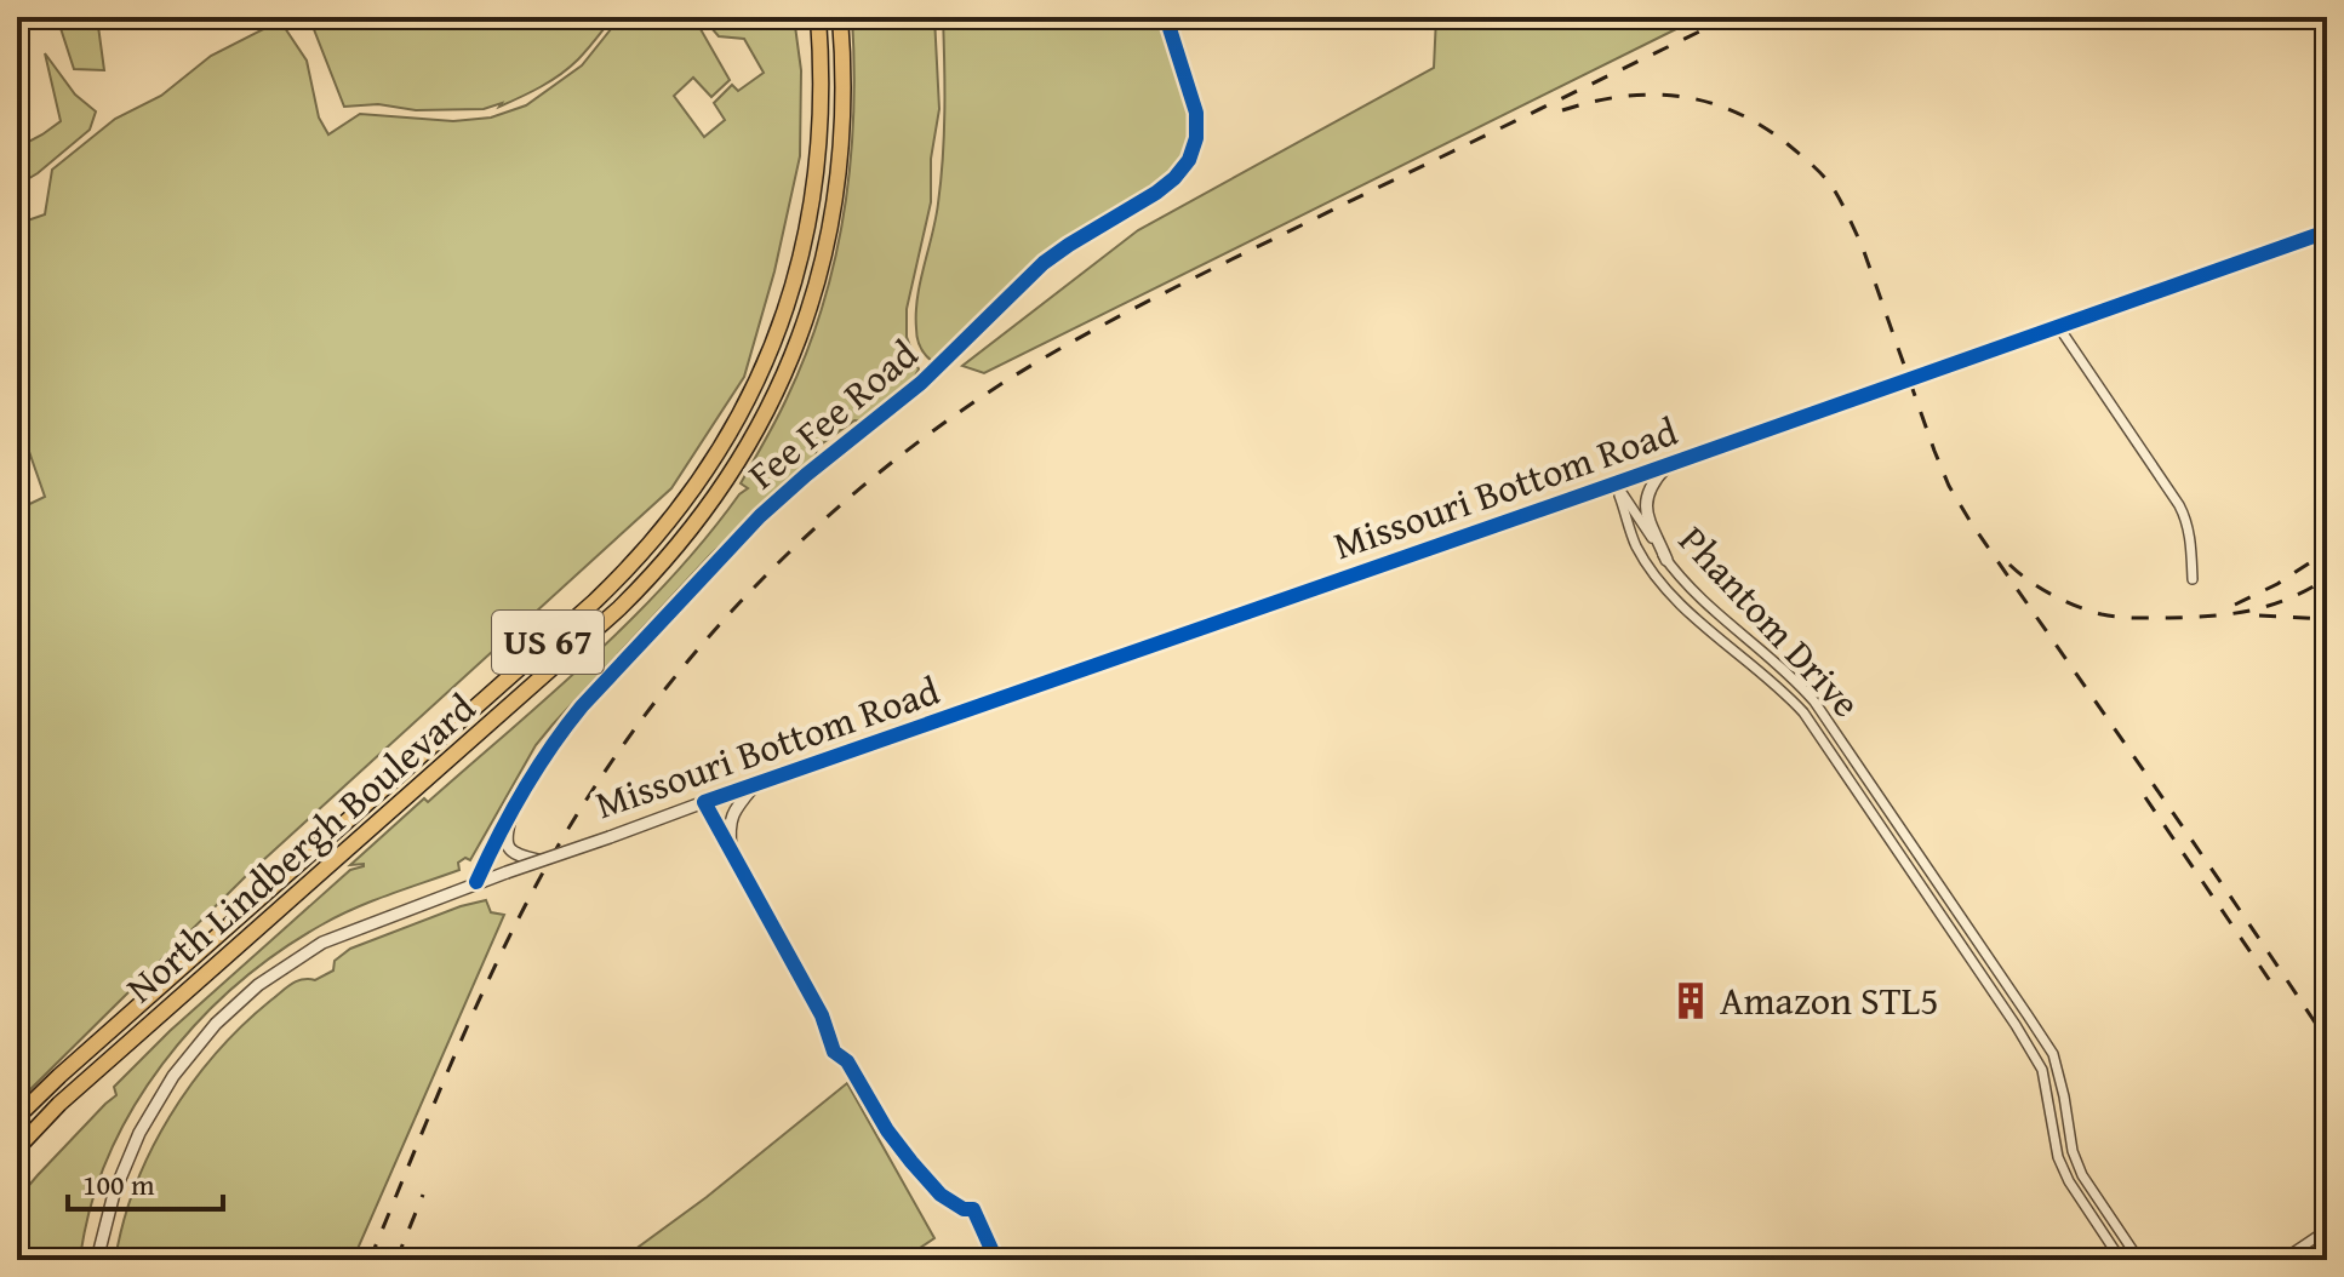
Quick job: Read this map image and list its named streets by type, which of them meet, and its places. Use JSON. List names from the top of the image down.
{
  "streets": {
    "highway": ["US 67", "North Lindbergh Boulevard"],
    "street": ["Fee Fee Road", "Missouri Bottom Road", "Phantom Drive"]
  },
  "crossings": [
    ["Fee Fee Road", "Missouri Bottom Road"],
    ["Missouri Bottom Road", "Phantom Drive"]
  ],
  "places": {
    "building": ["Amazon STL5"]
  },
  "scale_bar": "100 m"
}
